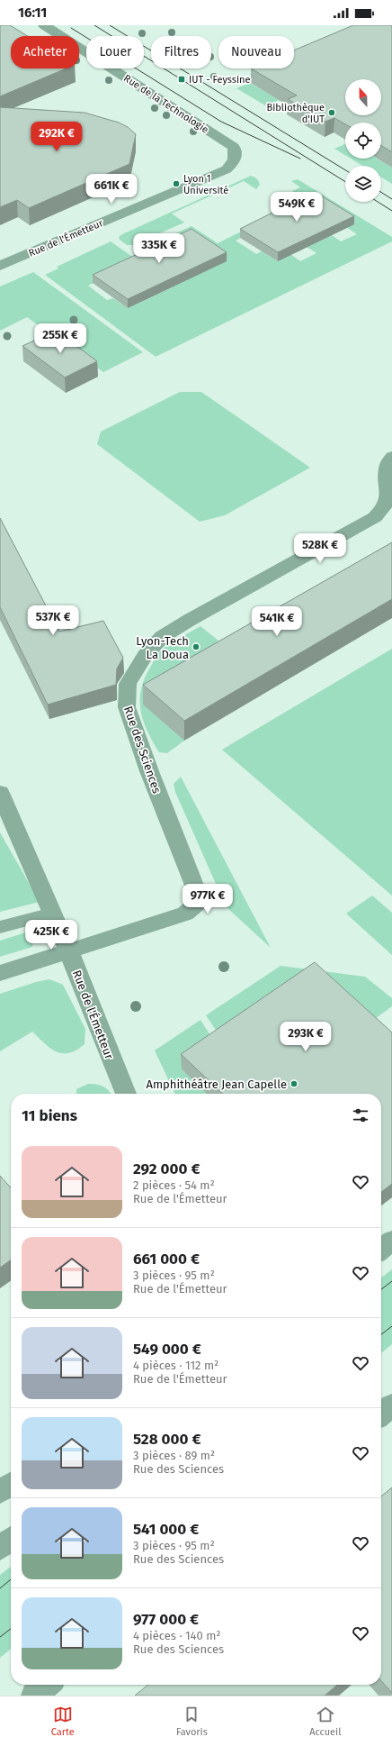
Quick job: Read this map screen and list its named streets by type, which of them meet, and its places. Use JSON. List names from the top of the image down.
{
  "streets": {
    "street": ["Rue de la Technologie", "Rue de l'Émetteur", "Rue des Sciences"]
  },
  "crossings": [
    ["Rue de la Technologie", "Rue de l'Émetteur"],
    ["Rue de l'Émetteur", "Rue des Sciences"]
  ],
  "places": {
    "transit": ["IUT - Feyssine"],
    "other": [
      "Bibliothèque d'IUT",
      "Lyon 1 Université",
      "Lyon-Tech La Doua",
      "Amphithéâtre Jean Capelle"
    ]
  },
  "north": "top",
  "page": {
    "status": "16:11",
    "chip": [
      "Acheter",
      "Louer",
      "Filtres",
      "Nouveau"
    ],
    "price": [
      "292K €",
      "661K €",
      "549K €",
      "335K €",
      "255K €",
      "528K €",
      "537K €",
      "541K €",
      "977K €",
      "425K €",
      "293K €"
    ],
    "heading": "11 biens",
    "list": [
      {
        "name": "292 000 €",
        "note": "2 pièces · 54 m² · Rue de l'Émetteur"
      },
      {
        "name": "661 000 €",
        "note": "3 pièces · 95 m² · Rue de l'Émetteur"
      },
      {
        "name": "549 000 €",
        "note": "4 pièces · 112 m² · Rue de l'Émetteur"
      },
      {
        "name": "528 000 €",
        "note": "3 pièces · 89 m² · Rue des Sciences"
      },
      {
        "name": "541 000 €",
        "note": "3 pièces · 95 m² · Rue des Sciences"
      },
      {
        "name": "977 000 €",
        "note": "4 pièces · 140 m² · Rue des Sciences"
      }
    ],
    "tabs": ["Carte", "Favoris", "Accueil"]
  }
}
